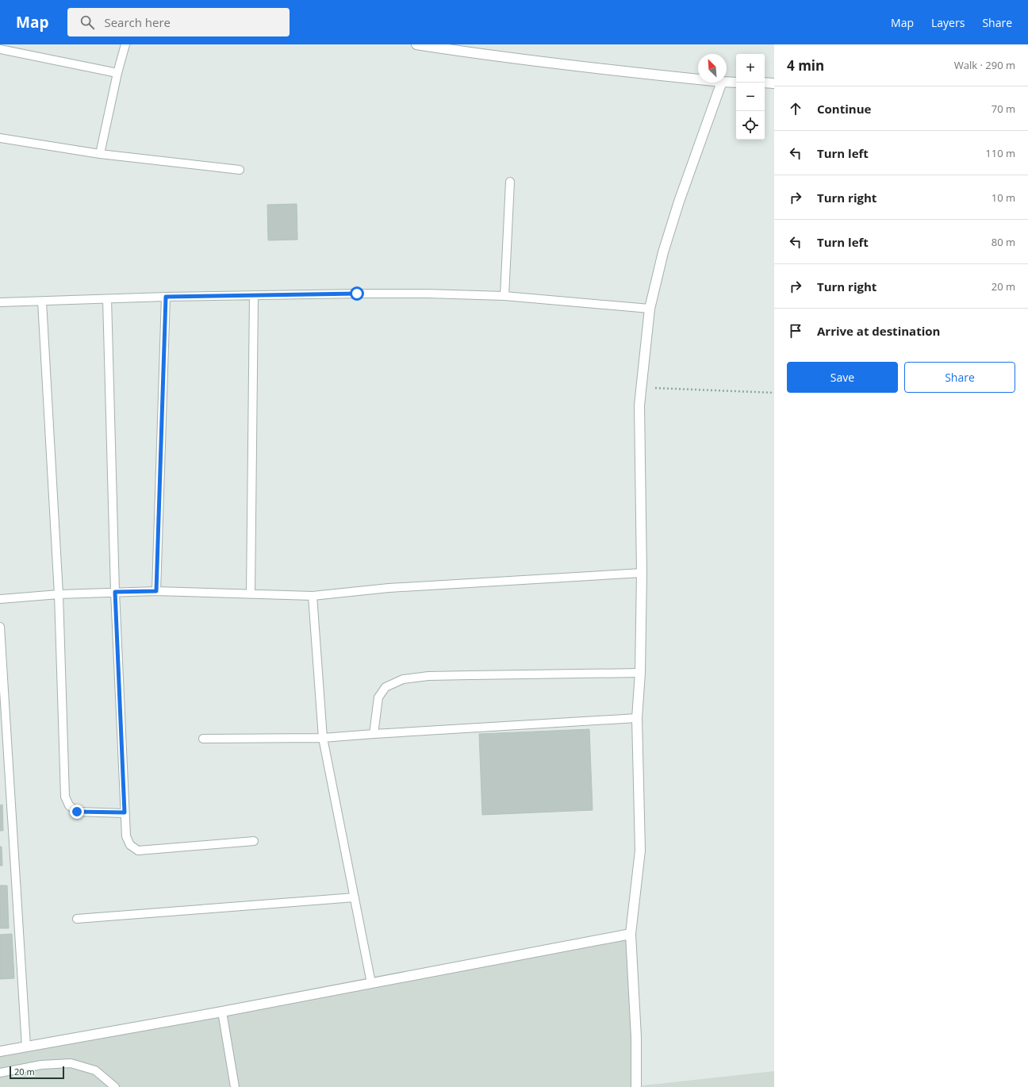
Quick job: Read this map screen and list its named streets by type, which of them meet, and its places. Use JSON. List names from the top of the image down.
{
  "scale_bar": "20 m",
  "north": "top left",
  "page": {
    "header": "Map",
    "search": "Search here",
    "nav": ["Map", "Layers", "Share"],
    "heading": ["4 min", "Walk · 290 m"],
    "map_buttons": ["+", "−"],
    "list": [
      ["Continue", "70 m"],
      ["Turn left", "110 m"],
      ["Turn right", "10 m"],
      ["Turn left", "80 m"],
      ["Turn right", "20 m"],
      "Arrive at destination"
    ],
    "buttons": ["Save", "Share"],
    "scale": "20 m"
  }
}
